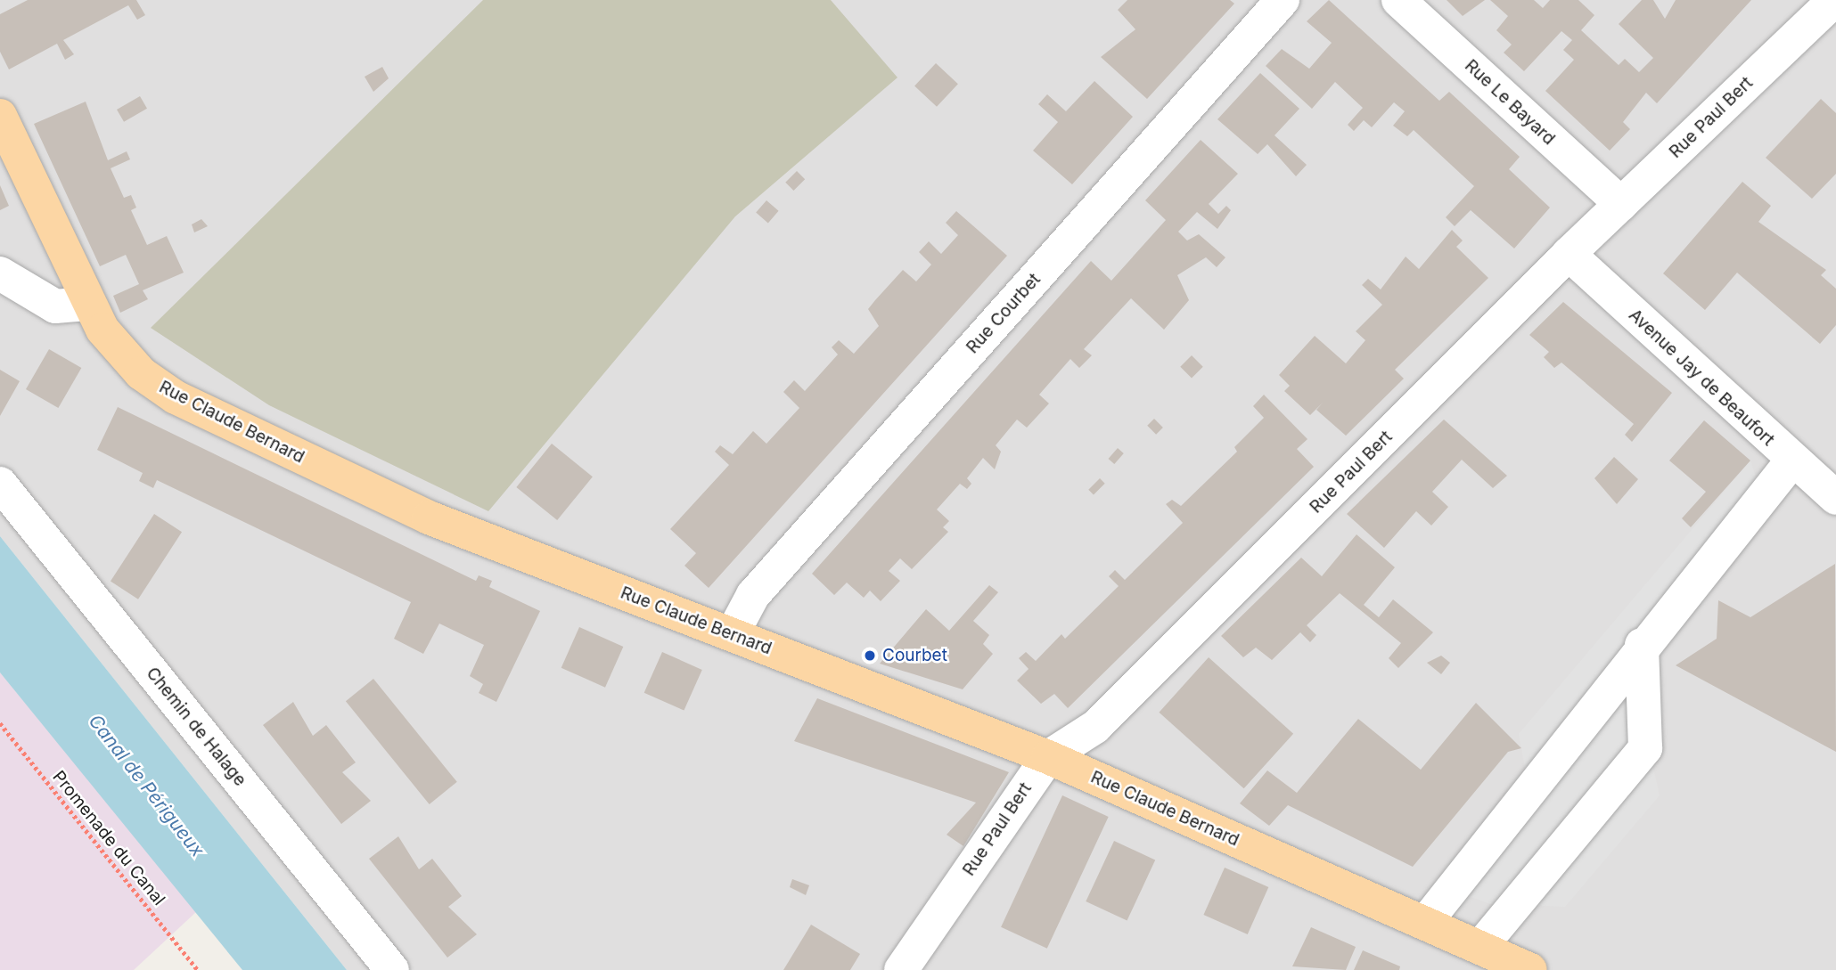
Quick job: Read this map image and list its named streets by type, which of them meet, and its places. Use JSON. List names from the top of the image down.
{
  "streets": {
    "main road": ["Rue Claude Bernard"],
    "street": [
      "Rue Le Bayard",
      "Rue Paul Bert",
      "Rue Courbet",
      "Avenue Jay de Beaufort",
      "Chemin de Halage"
    ],
    "path": ["Promenade du Canal"]
  },
  "crossings": [
    ["Rue Le Bayard", "Rue Paul Bert"],
    ["Rue Paul Bert", "Avenue Jay de Beaufort"],
    ["Rue Paul Bert", "Rue Claude Bernard"],
    ["Rue Courbet", "Rue Claude Bernard"]
  ],
  "water": ["Canal de Périgueux"],
  "places": ["Courbet"]
}
